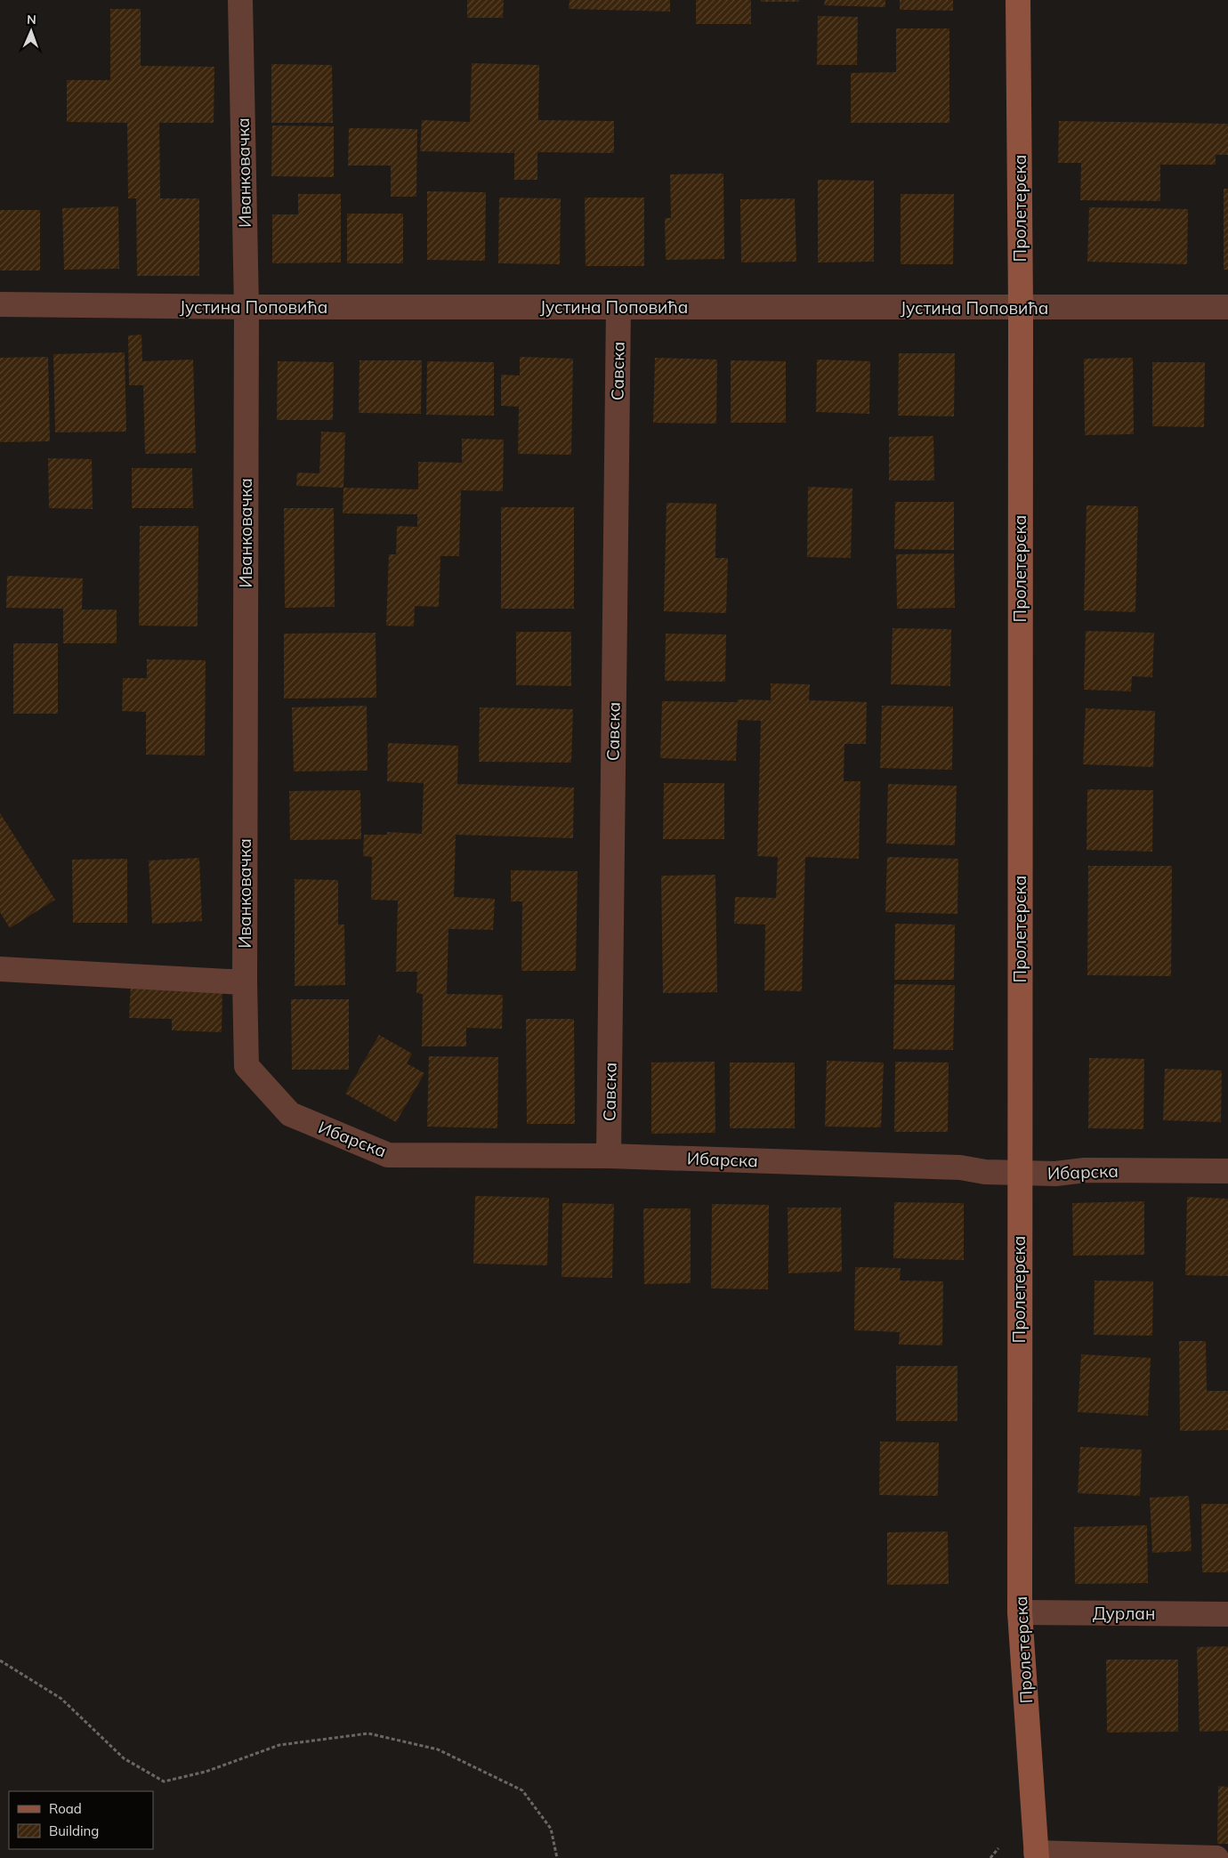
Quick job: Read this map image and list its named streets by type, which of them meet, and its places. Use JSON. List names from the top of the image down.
{
  "streets": {
    "street": [
      "Иванковачка",
      "Пролетерска",
      "Јустина Поповића",
      "Савска",
      "Ибарска",
      "Дурлан"
    ]
  },
  "crossings": [
    ["Иванковачка", "Јустина Поповића"],
    ["Иванковачка", "Ибарска"],
    ["Пролетерска", "Јустина Поповића"],
    ["Пролетерска", "Ибарска"],
    ["Пролетерска", "Дурлан"],
    ["Јустина Поповића", "Савска"],
    ["Савска", "Ибарска"]
  ],
  "legend": ["Road", "Building"],
  "north": "top"
}
